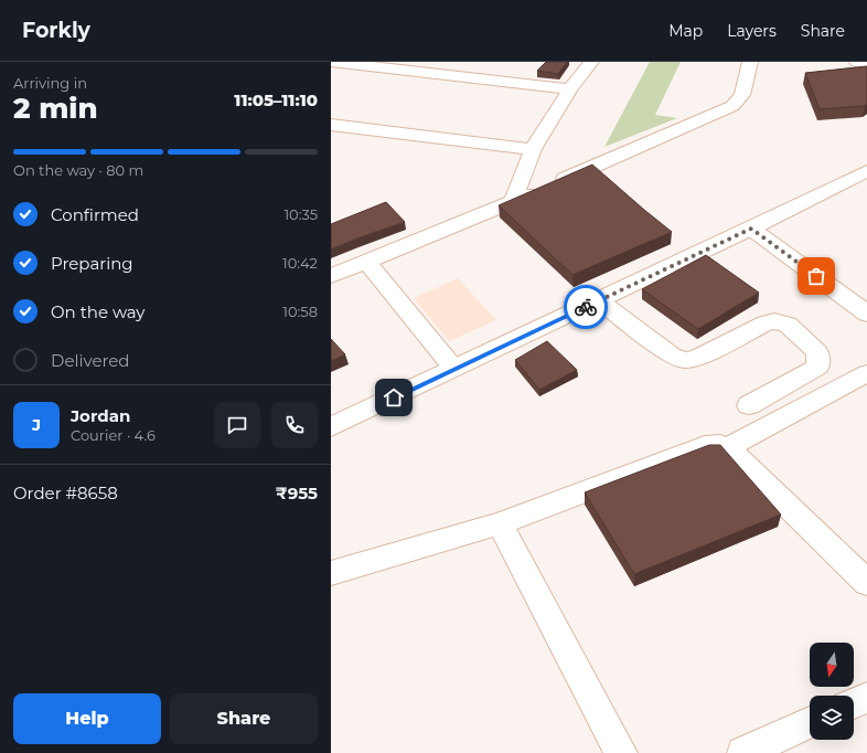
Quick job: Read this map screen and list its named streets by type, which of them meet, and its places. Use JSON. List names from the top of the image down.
{
  "north": "bottom",
  "page": {
    "header": "Forkly",
    "nav": ["Map", "Layers", "Share"],
    "heading": ["2 min", "Arriving in", "11:05–11:10"],
    "panel": [
      "Jordan",
      "Courier · 4.6",
      "Order #8658",
      "₹955"
    ],
    "bar": "On the way · 80 m",
    "list": [
      ["Confirmed", "10:35"],
      ["Preparing", "10:42"],
      ["On the way", "10:58"],
      "Delivered"
    ],
    "round": "J",
    "buttons": ["Help", "Share"]
  }
}
